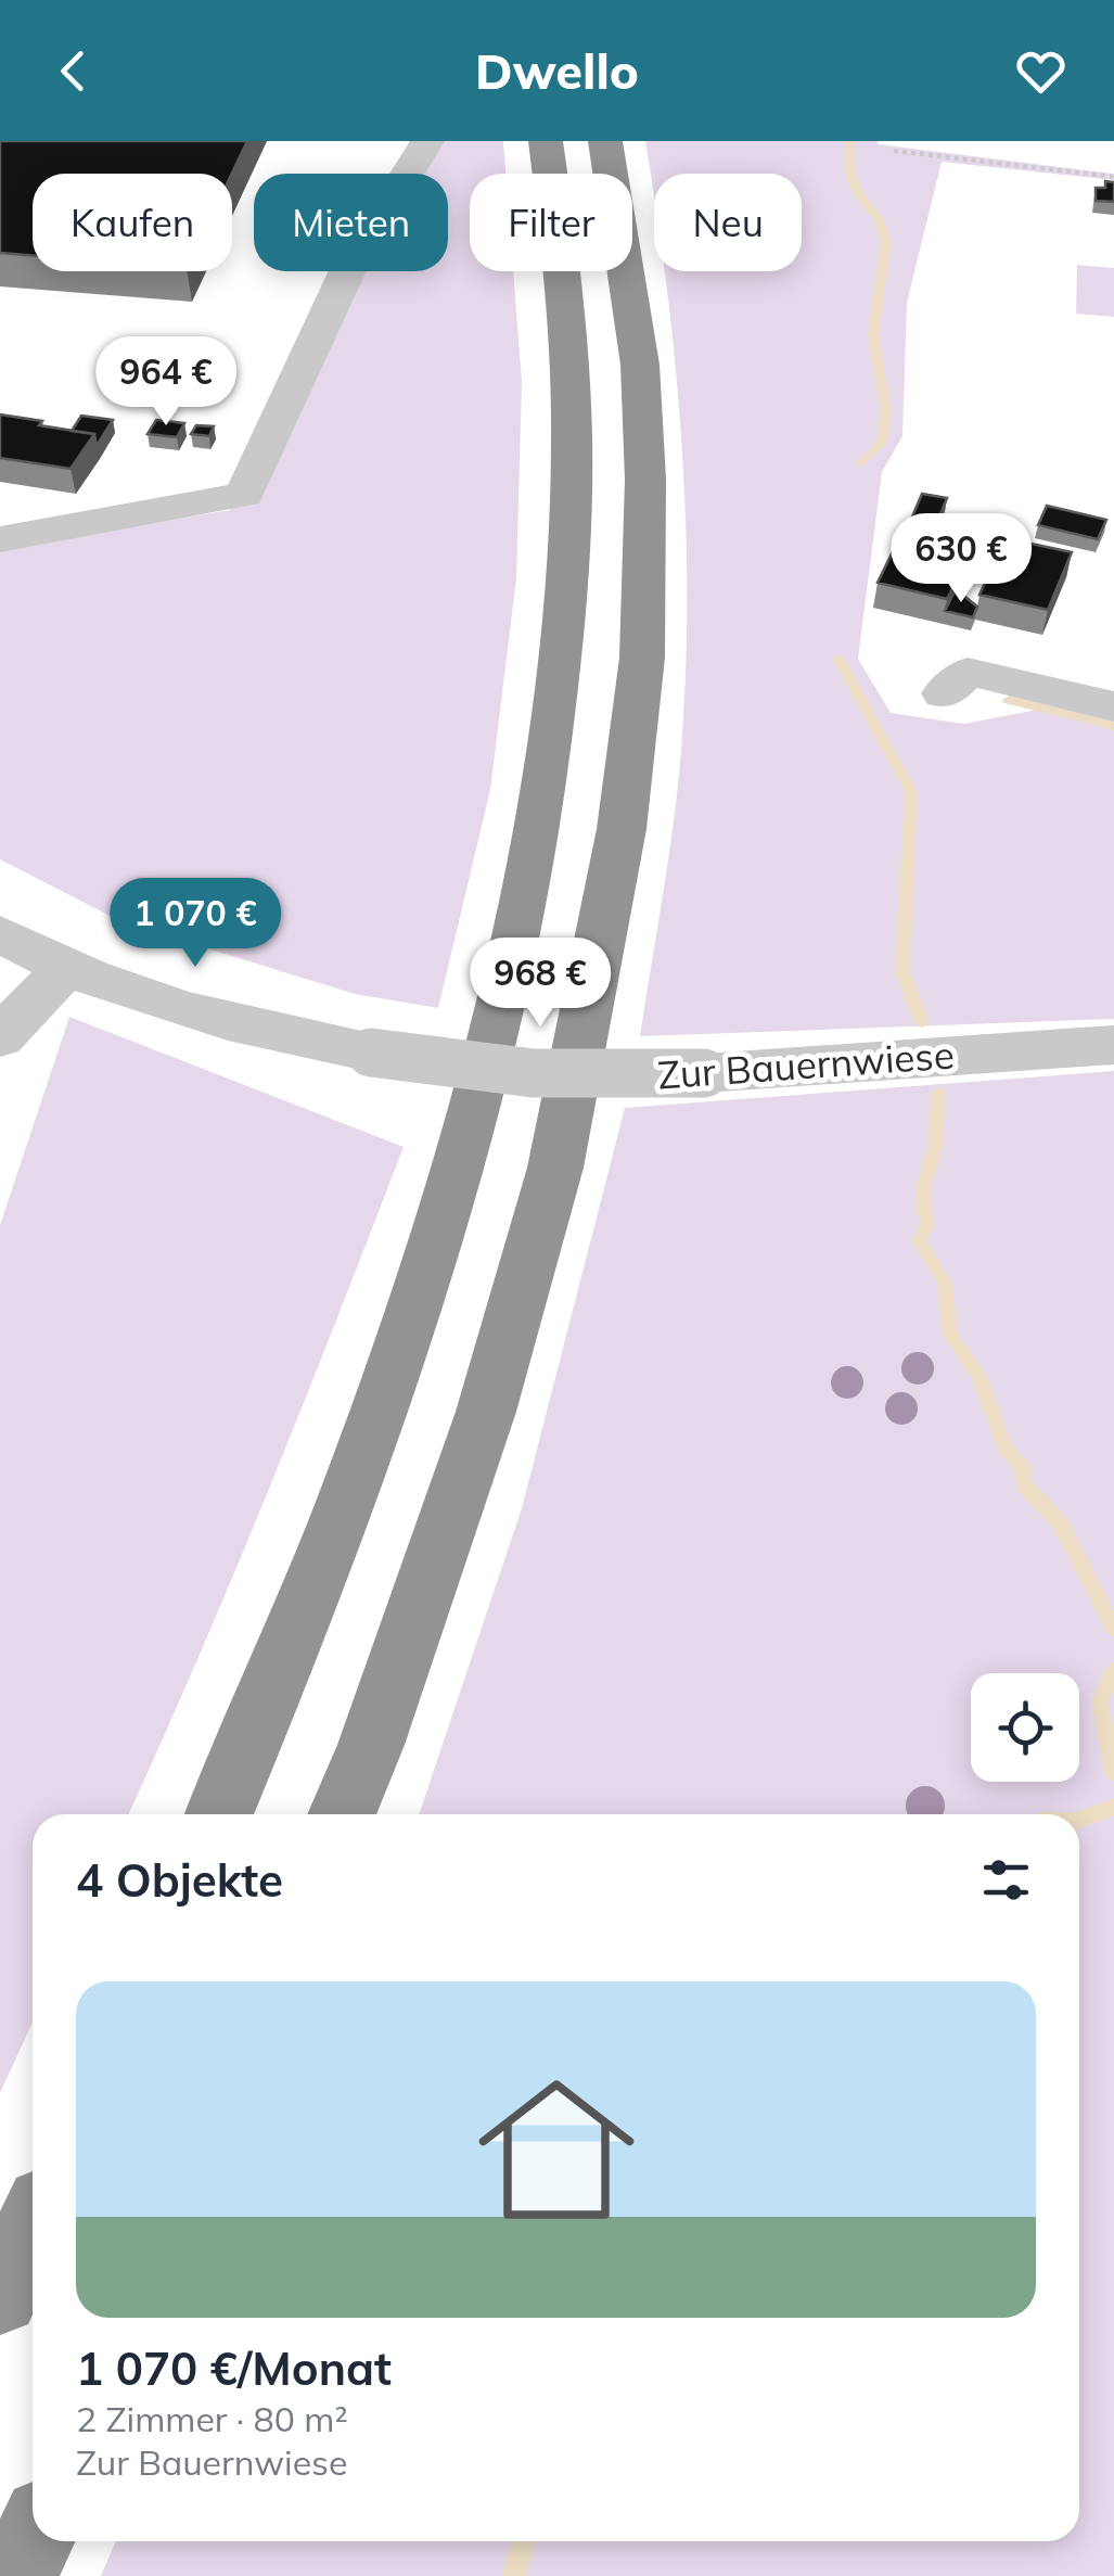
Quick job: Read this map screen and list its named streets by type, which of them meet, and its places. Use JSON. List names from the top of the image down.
{
  "streets": {
    "street": ["Zur Bauernwiese"]
  },
  "page": {
    "header": "Dwello",
    "chip": [
      "Kaufen",
      "Mieten",
      "Filter",
      "Neu"
    ],
    "price": [
      "964 €",
      "630 €",
      "1 070 €",
      "968 €"
    ],
    "heading": "4 Objekte",
    "list": [
      {
        "name": "1 070 €/Monat",
        "note": "2 Zimmer · 80 m² · Zur Bauernwiese"
      }
    ]
  }
}
